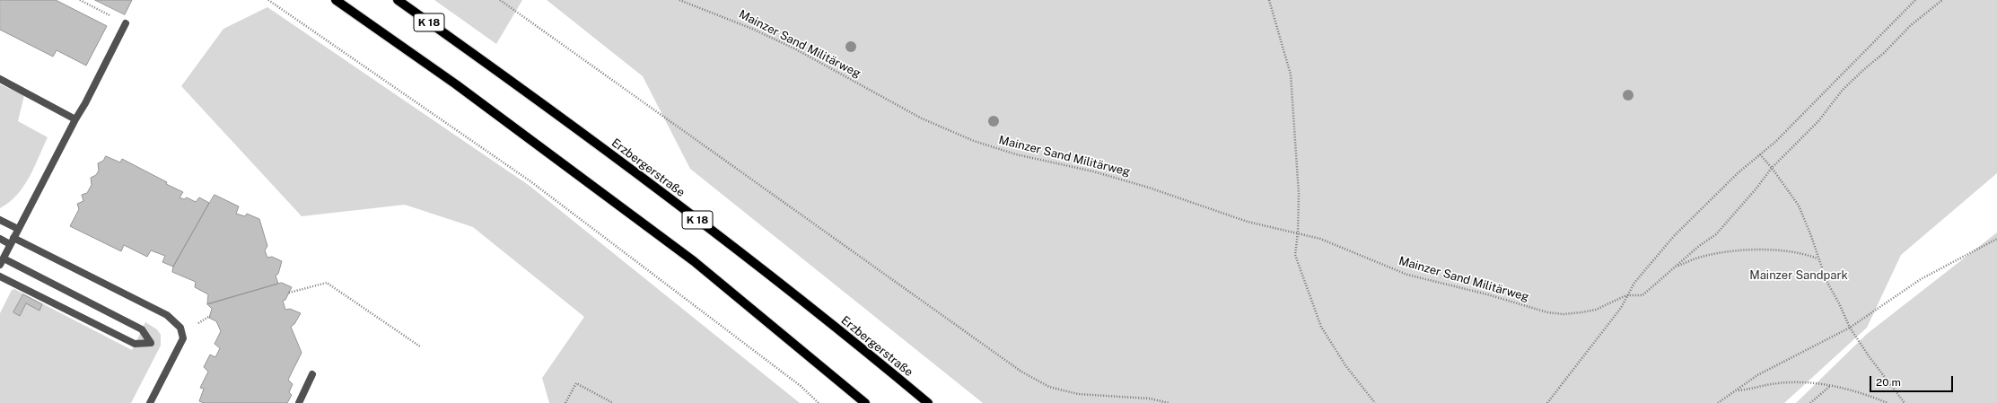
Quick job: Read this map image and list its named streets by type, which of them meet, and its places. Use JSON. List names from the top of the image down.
{
  "streets": {
    "main road": ["K 18", "Erzbergerstraße"],
    "path": ["Mainzer Sand Militärweg"]
  },
  "parks": ["Mainzer Sandpark"],
  "scale_bar": "20 m"
}
